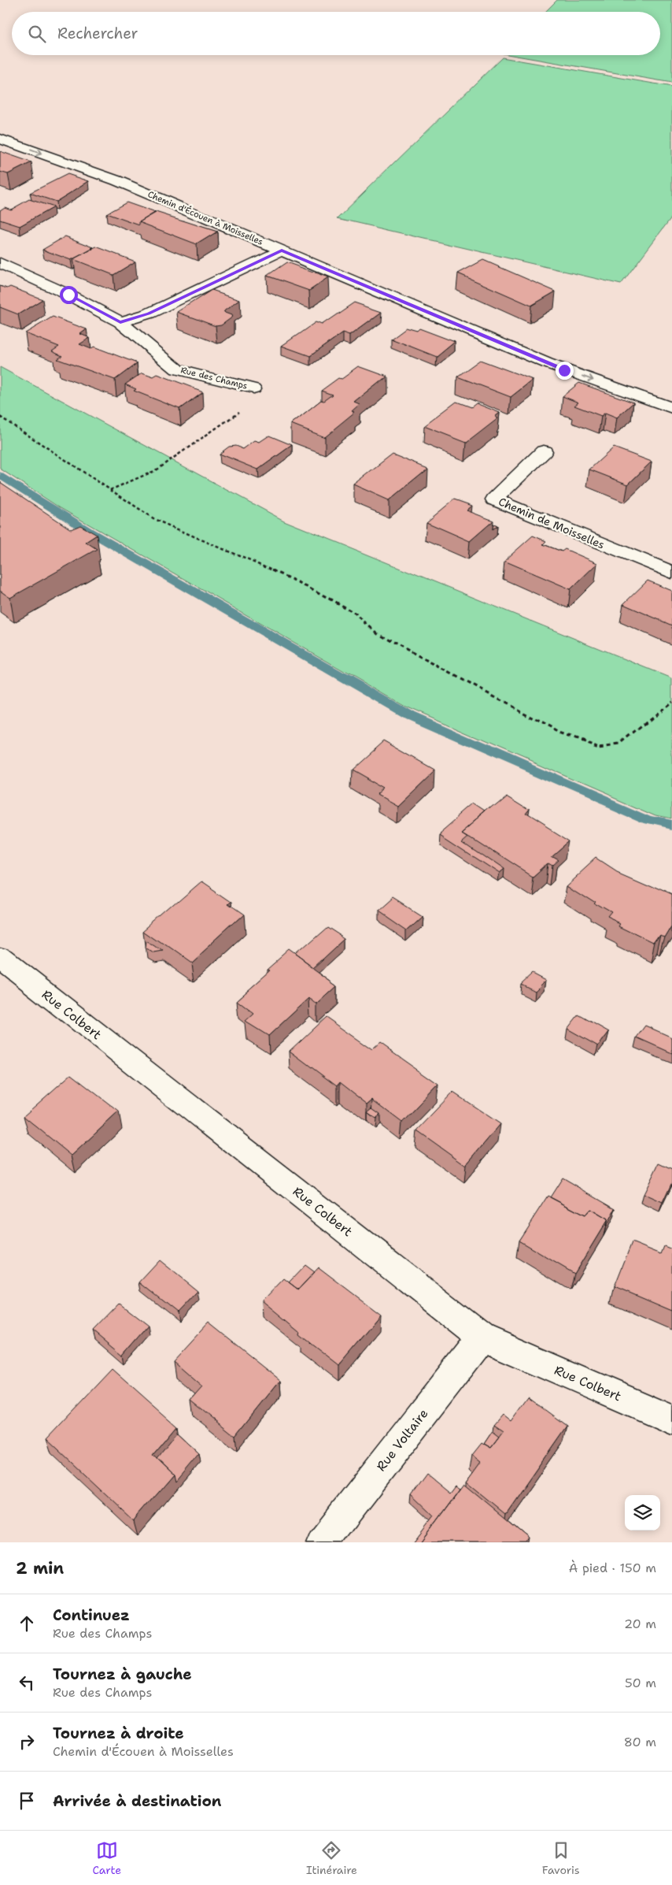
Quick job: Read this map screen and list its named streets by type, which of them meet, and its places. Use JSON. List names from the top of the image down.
{
  "streets": {
    "street": [
      "Chemin d'Écouen à Moisselles",
      "Rue des Champs",
      "Chemin de Moisselles",
      "Rue Colbert",
      "Rue Voltaire"
    ]
  },
  "crossings": [
    ["Rue Colbert", "Rue Voltaire"]
  ],
  "one_way": ["Chemin d'Écouen à Moisselles"],
  "page": {
    "search": "Rechercher",
    "heading": ["2 min", "À pied · 150 m"],
    "list": [
      ["Continuez", "Rue des Champs", "20 m"],
      ["Tournez à gauche", "Rue des Champs", "50 m"],
      ["Tournez à droite", "Chemin d'Écouen à Moisselles", "80 m"],
      "Arrivée à destination"
    ],
    "nav": ["Carte", "Itinéraire", "Favoris"]
  }
}
